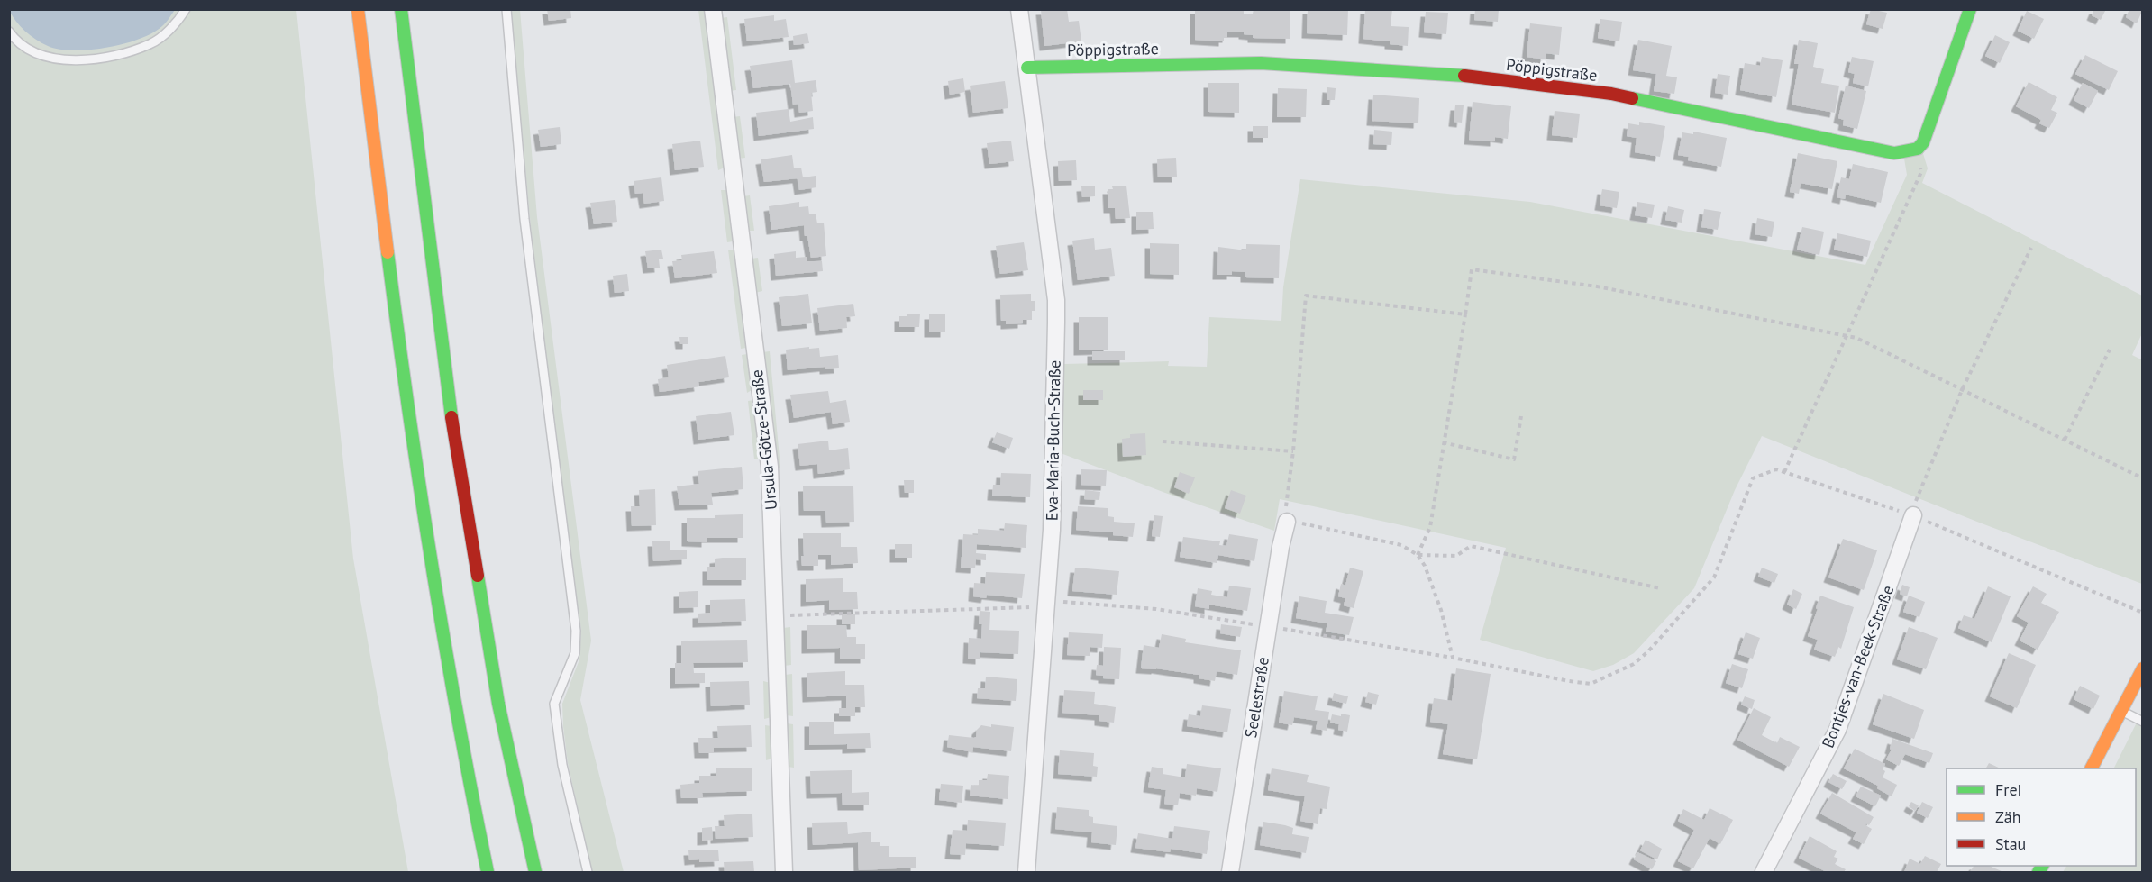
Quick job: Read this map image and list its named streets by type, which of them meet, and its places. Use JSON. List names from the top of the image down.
{
  "streets": {
    "main road": ["Pöppigstraße"],
    "street": [
      "Ursula-Götze-Straße",
      "Eva-Maria-Buch-Straße",
      "Bontjes-van-Beek-Straße",
      "Seelestraße"
    ]
  },
  "crossings": [
    ["Pöppigstraße", "Eva-Maria-Buch-Straße"]
  ],
  "legend": ["Frei", "Zäh", "Stau"]
}
